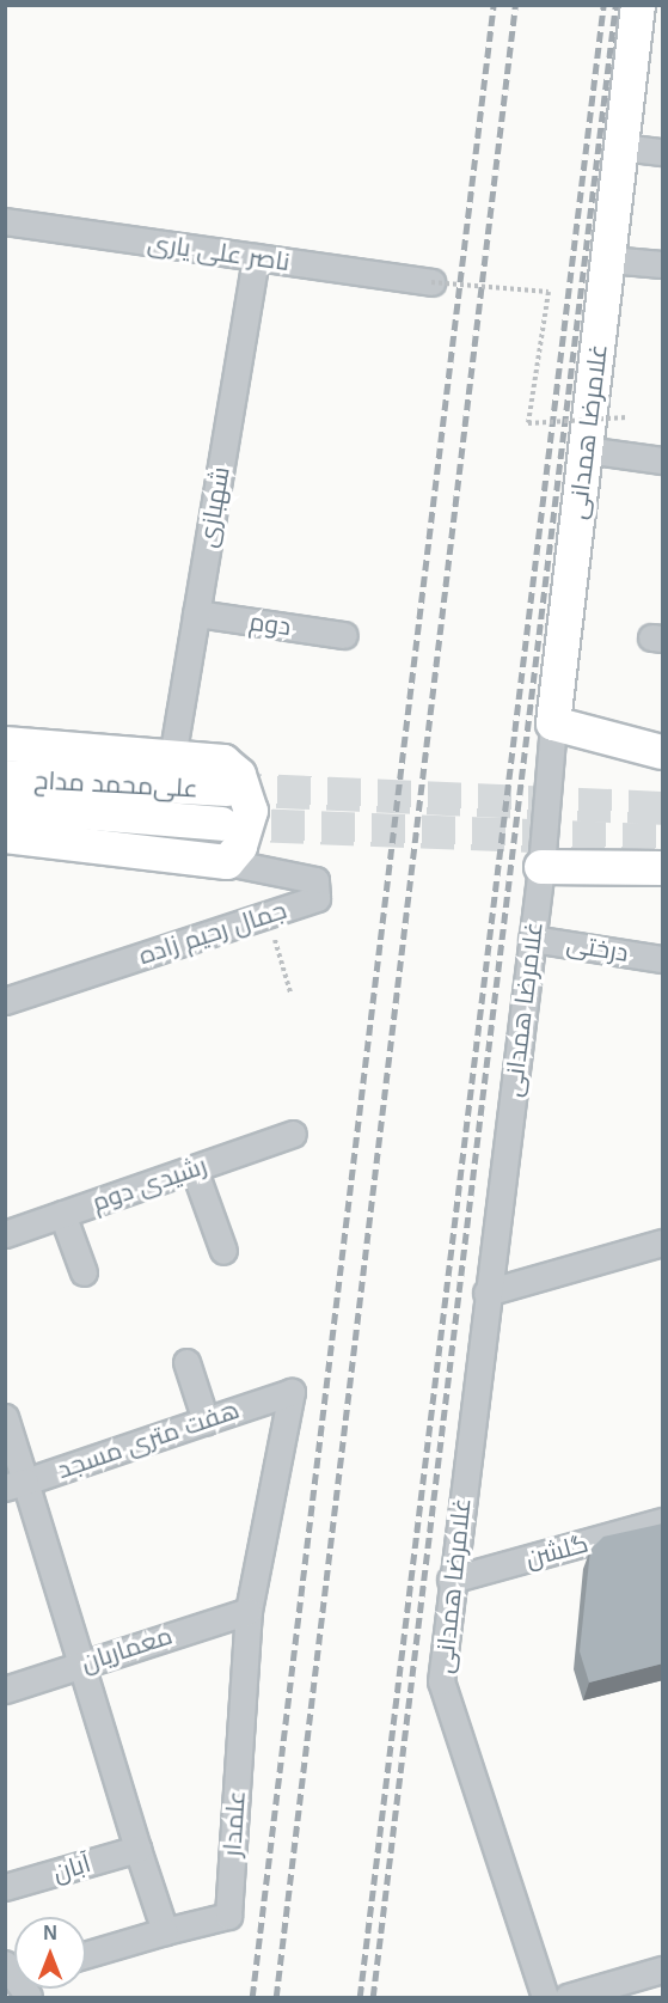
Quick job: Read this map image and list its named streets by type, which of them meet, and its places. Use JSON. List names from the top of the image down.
{
  "streets": {
    "main road": ["غلامرضا همدانی", "علی‌محمد مداح"],
    "street": [
      "ناصر علی یاری",
      "شهبازی",
      "دوم",
      "جمال رحیم زاده",
      "درختی",
      "رشیدی دوم",
      "هفت متری مسجد",
      "گلشن",
      "معماریان",
      "علمدار",
      "آبان"
    ]
  },
  "crossings": [
    ["ناصر علی یاری", "شهبازی"],
    ["غلامرضا همدانی", "درختی"],
    ["غلامرضا همدانی", "گلشن"],
    ["شهبازی", "دوم"],
    ["هفت متری مسجد", "علمدار"],
    ["معماریان", "علمدار"]
  ],
  "north": "top"
}
